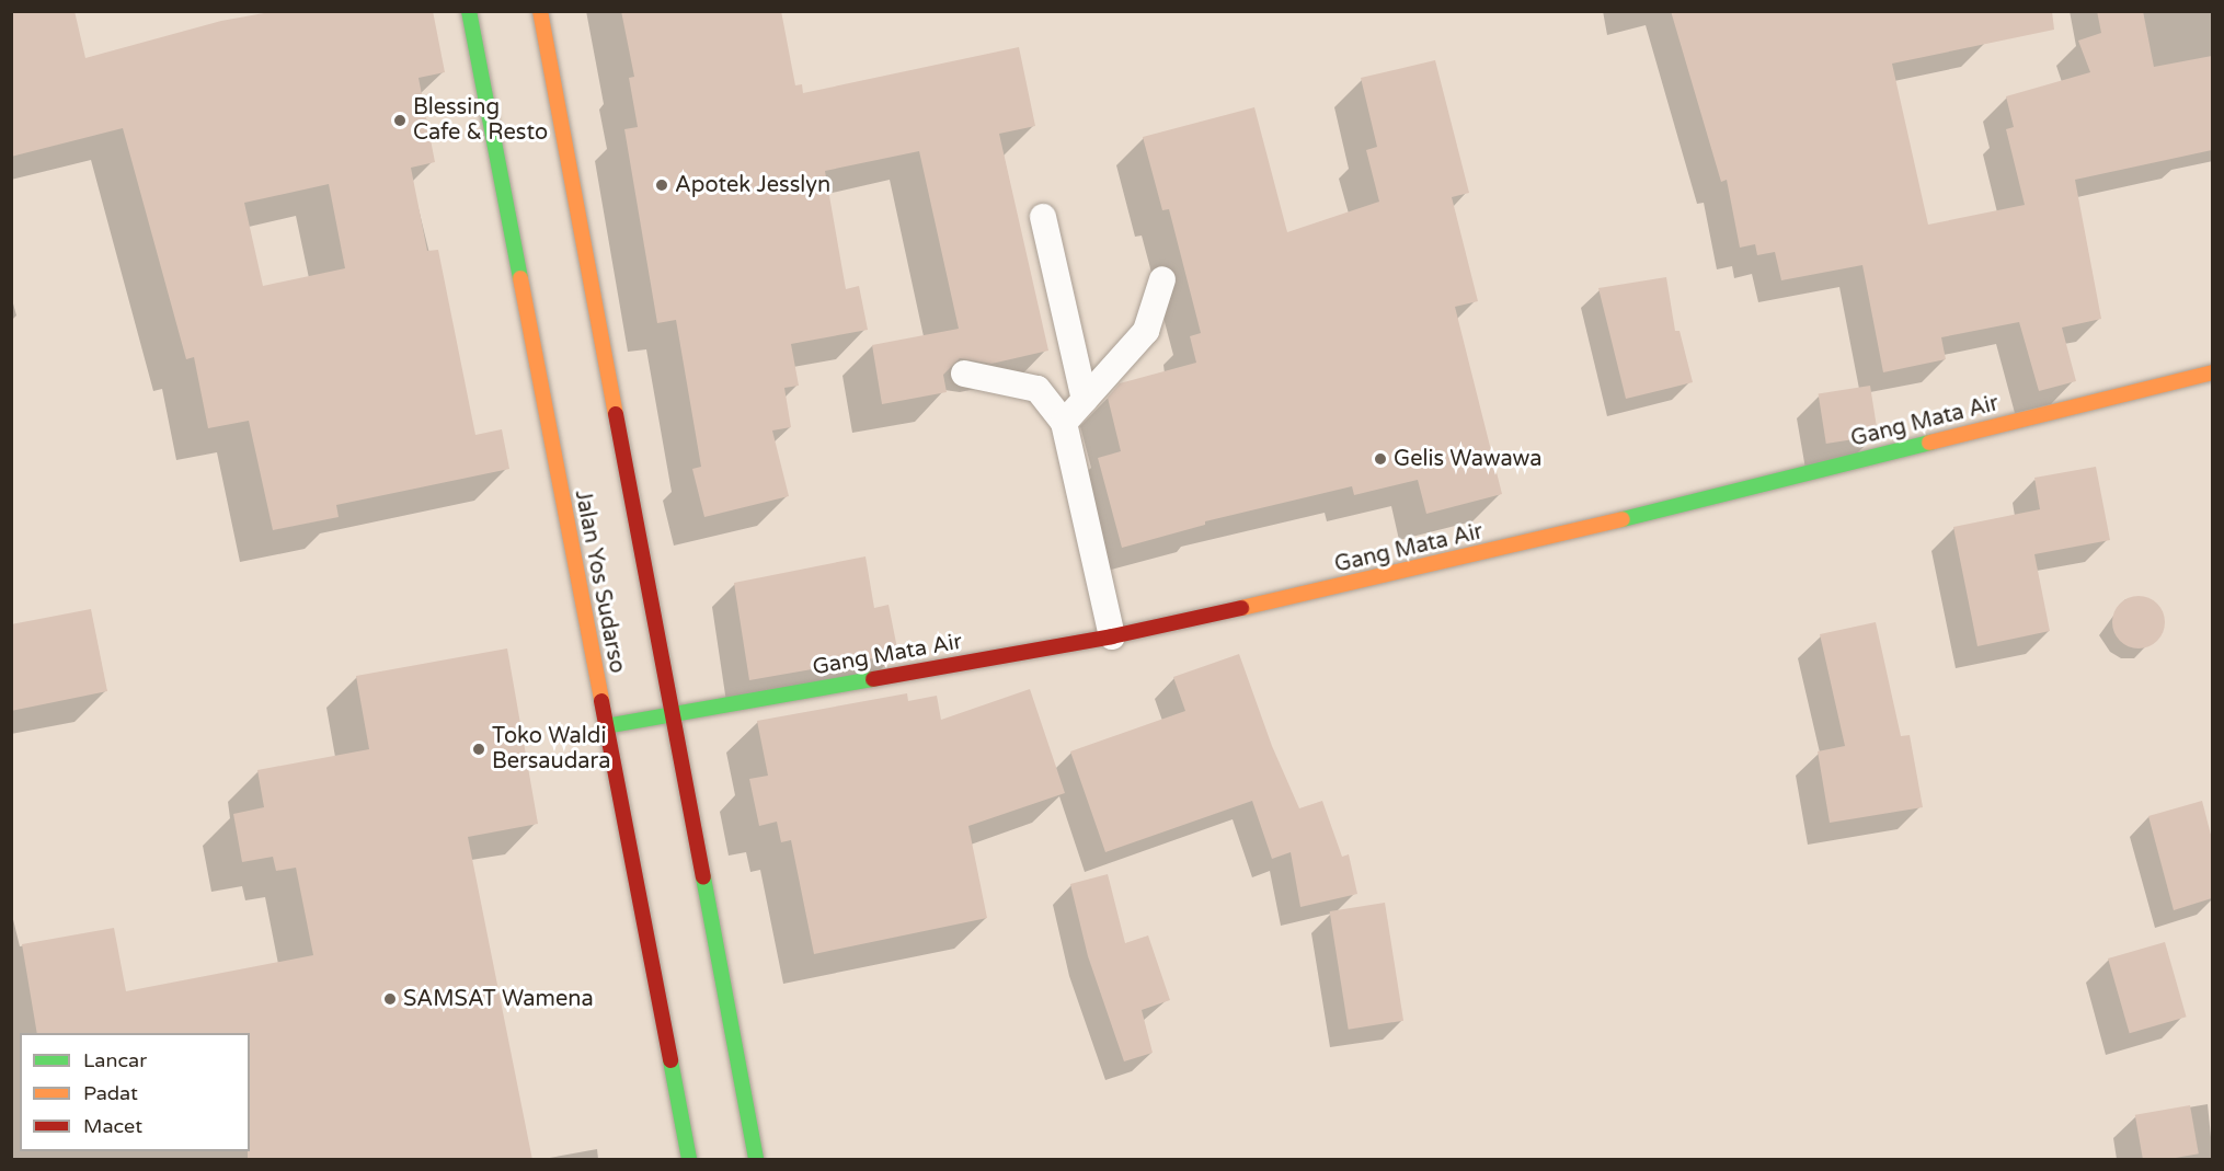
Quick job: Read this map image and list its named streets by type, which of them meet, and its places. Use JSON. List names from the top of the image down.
{
  "streets": {
    "main road": ["Gang Mata Air", "Jalan Yos Sudarso"]
  },
  "crossings": [
    ["Gang Mata Air", "Jalan Yos Sudarso"]
  ],
  "places": [
    "Blessing Cafe & Resto",
    "Apotek Jesslyn",
    "Gelis Wawawa",
    "Toko Waldi Bersaudara",
    "SAMSAT Wamena"
  ],
  "legend": ["Lancar", "Padat", "Macet"]
}
